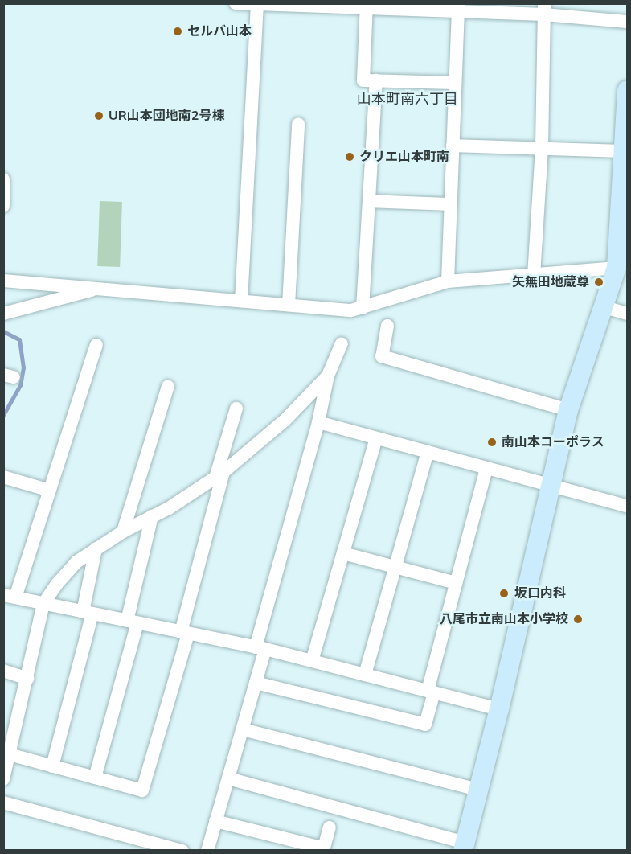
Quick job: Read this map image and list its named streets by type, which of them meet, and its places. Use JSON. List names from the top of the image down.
{
  "districts": ["山本町南六丁目"],
  "places": [
    "セルバ山本",
    "UR山本団地南2号棟",
    "クリエ山本町南",
    "矢無田地蔵尊",
    "南山本コーポラス",
    "坂口内科",
    "八尾市立南山本小学校"
  ]
}
